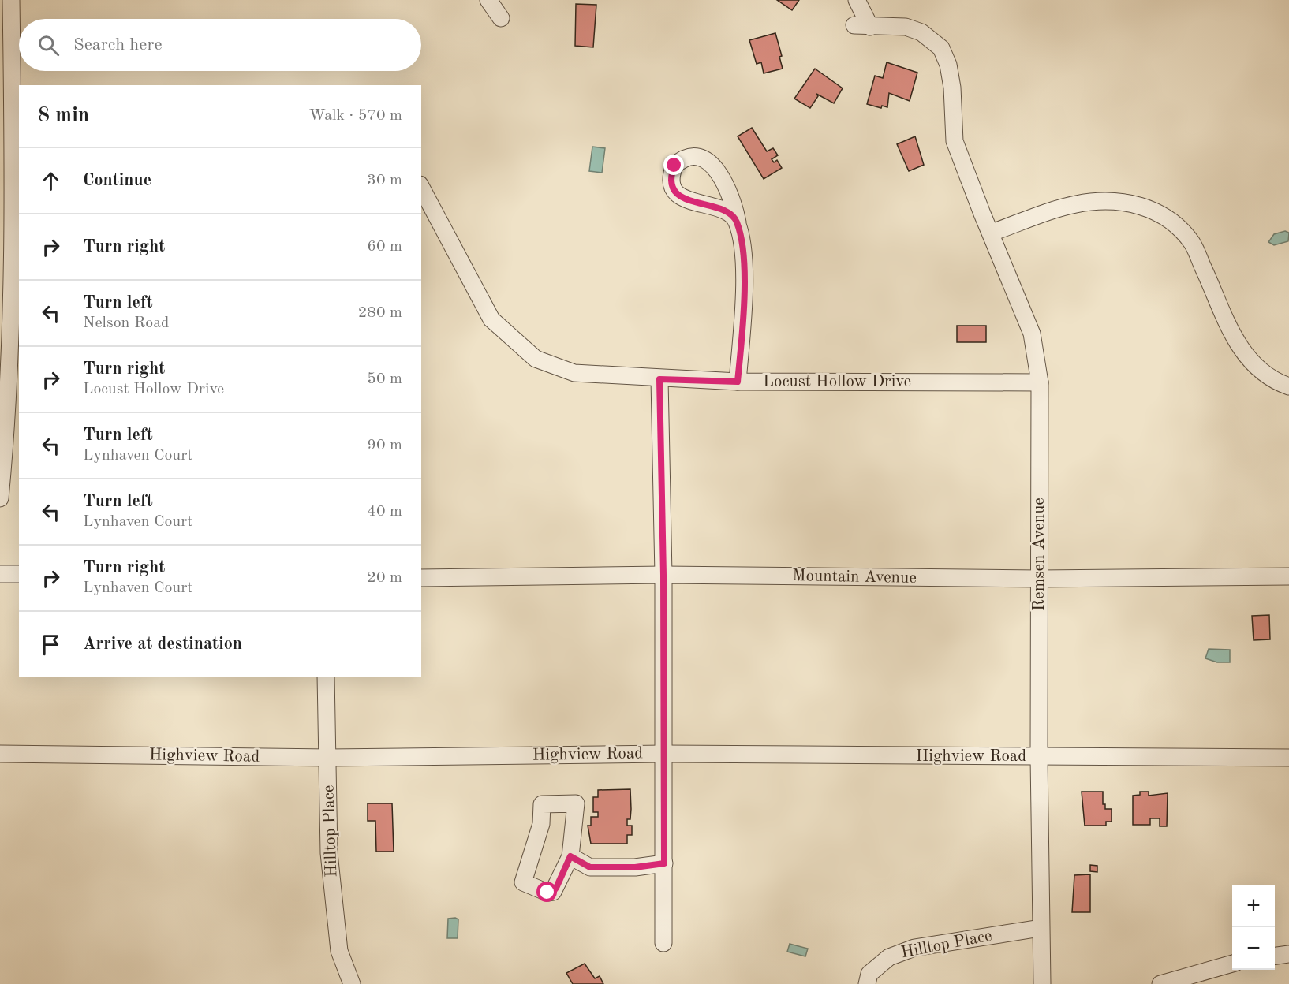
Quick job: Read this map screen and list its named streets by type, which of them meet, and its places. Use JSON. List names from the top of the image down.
{
  "streets": {
    "street": [
      "Locust Hollow Drive",
      "Remsen Avenue",
      "Mountain Avenue",
      "Highview Road",
      "Hilltop Place"
    ]
  },
  "crossings": [
    ["Locust Hollow Drive", "Remsen Avenue"],
    ["Remsen Avenue", "Mountain Avenue"],
    ["Remsen Avenue", "Highview Road"],
    ["Remsen Avenue", "Hilltop Place"],
    ["Highview Road", "Hilltop Place"]
  ],
  "page": {
    "search": "Search here",
    "heading": ["8 min", "Walk · 570 m"],
    "list": [
      ["Continue", "30 m"],
      ["Turn right", "60 m"],
      ["Turn left", "Nelson Road", "280 m"],
      ["Turn right", "Locust Hollow Drive", "50 m"],
      ["Turn left", "Lynhaven Court", "90 m"],
      ["Turn left", "Lynhaven Court", "40 m"],
      ["Turn right", "Lynhaven Court", "20 m"],
      "Arrive at destination"
    ],
    "map_buttons": ["+", "−"]
  }
}
